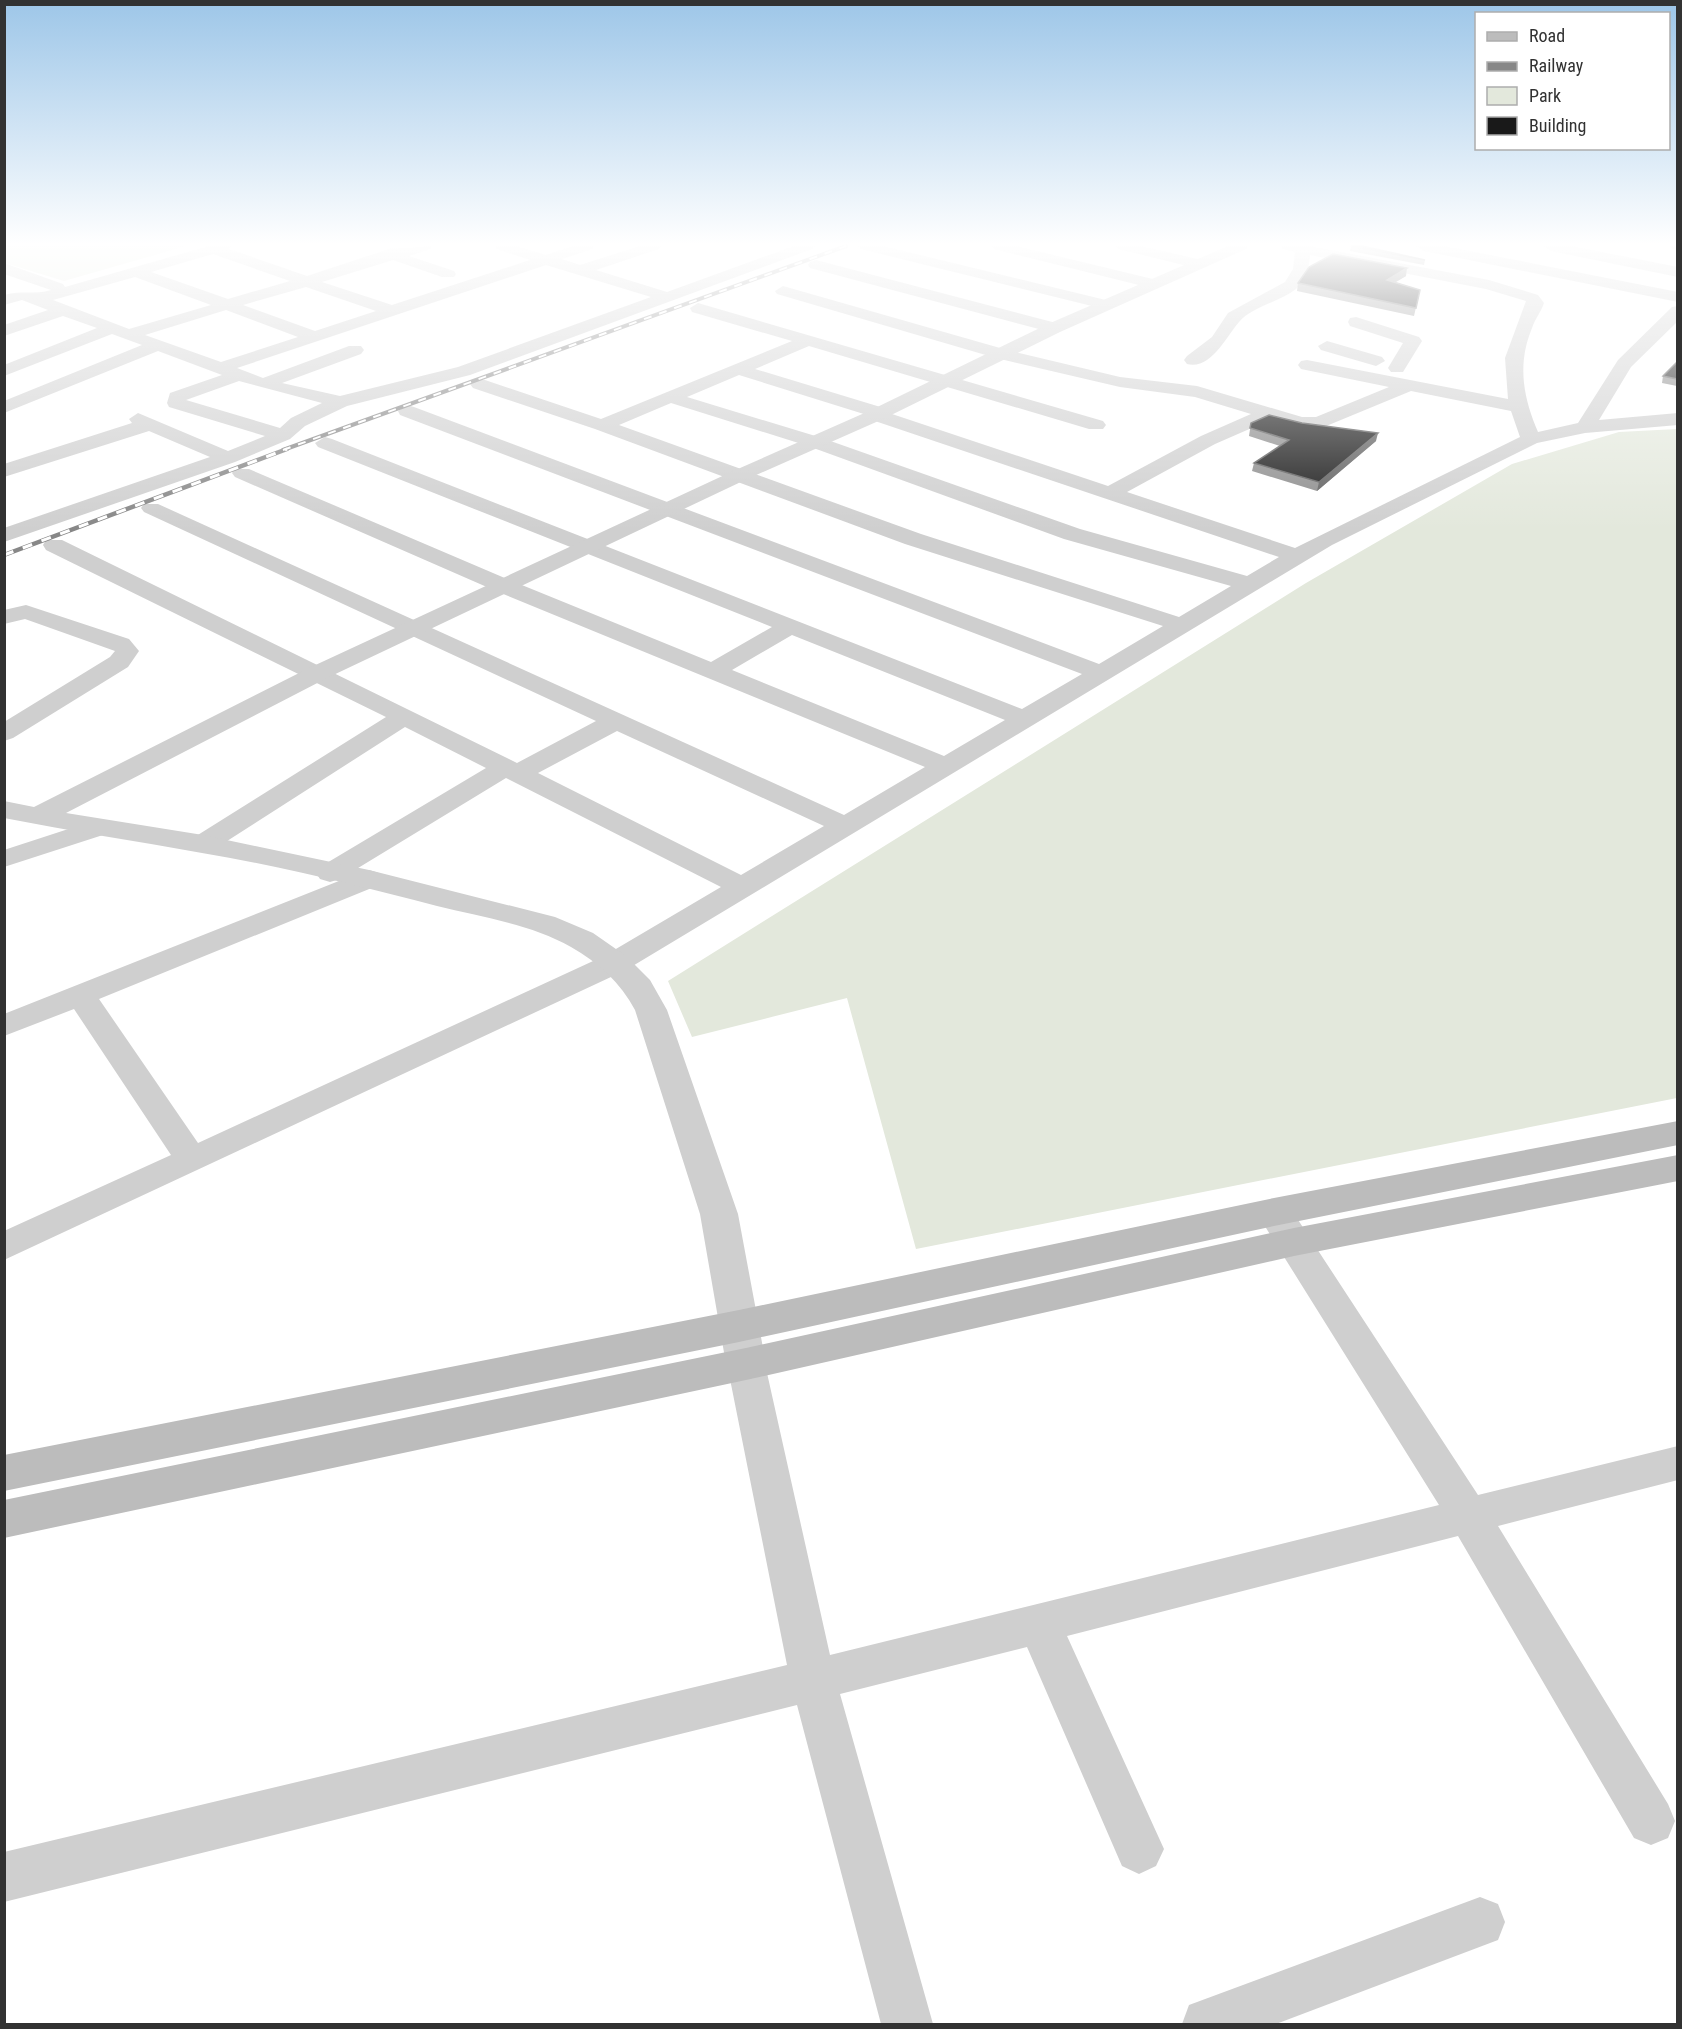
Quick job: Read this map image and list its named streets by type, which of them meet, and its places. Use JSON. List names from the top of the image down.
{
  "legend": [
    "Road",
    "Railway",
    "Park",
    "Building"
  ]
}
